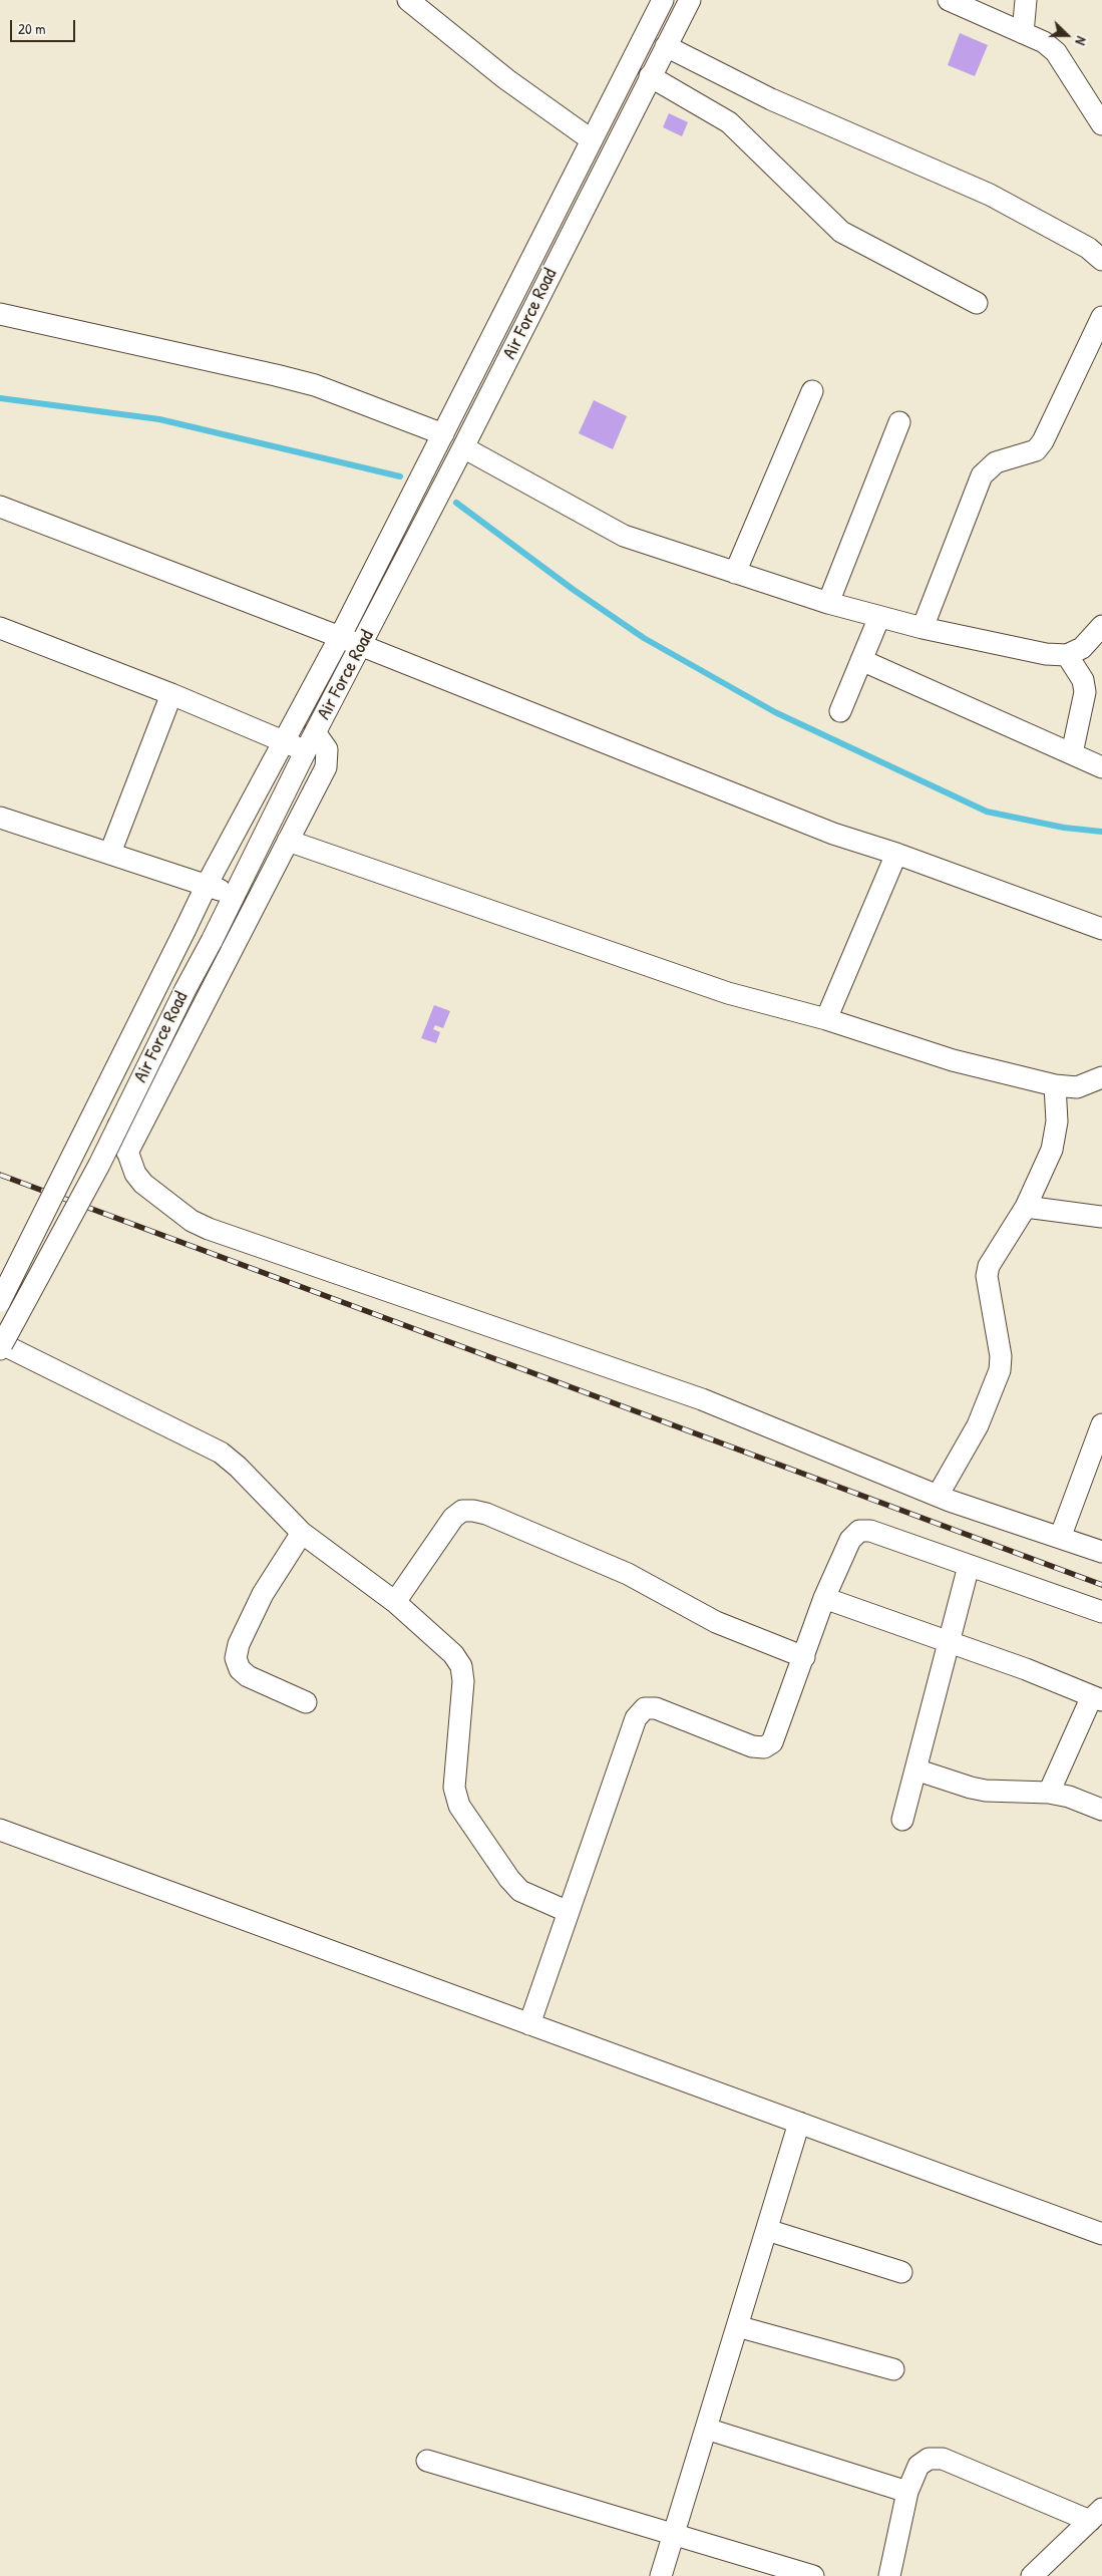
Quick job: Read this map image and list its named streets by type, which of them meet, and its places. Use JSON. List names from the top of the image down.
{
  "streets": {
    "street": ["Air Force Road"]
  },
  "scale_bar": "20 m",
  "north": "right"
}
